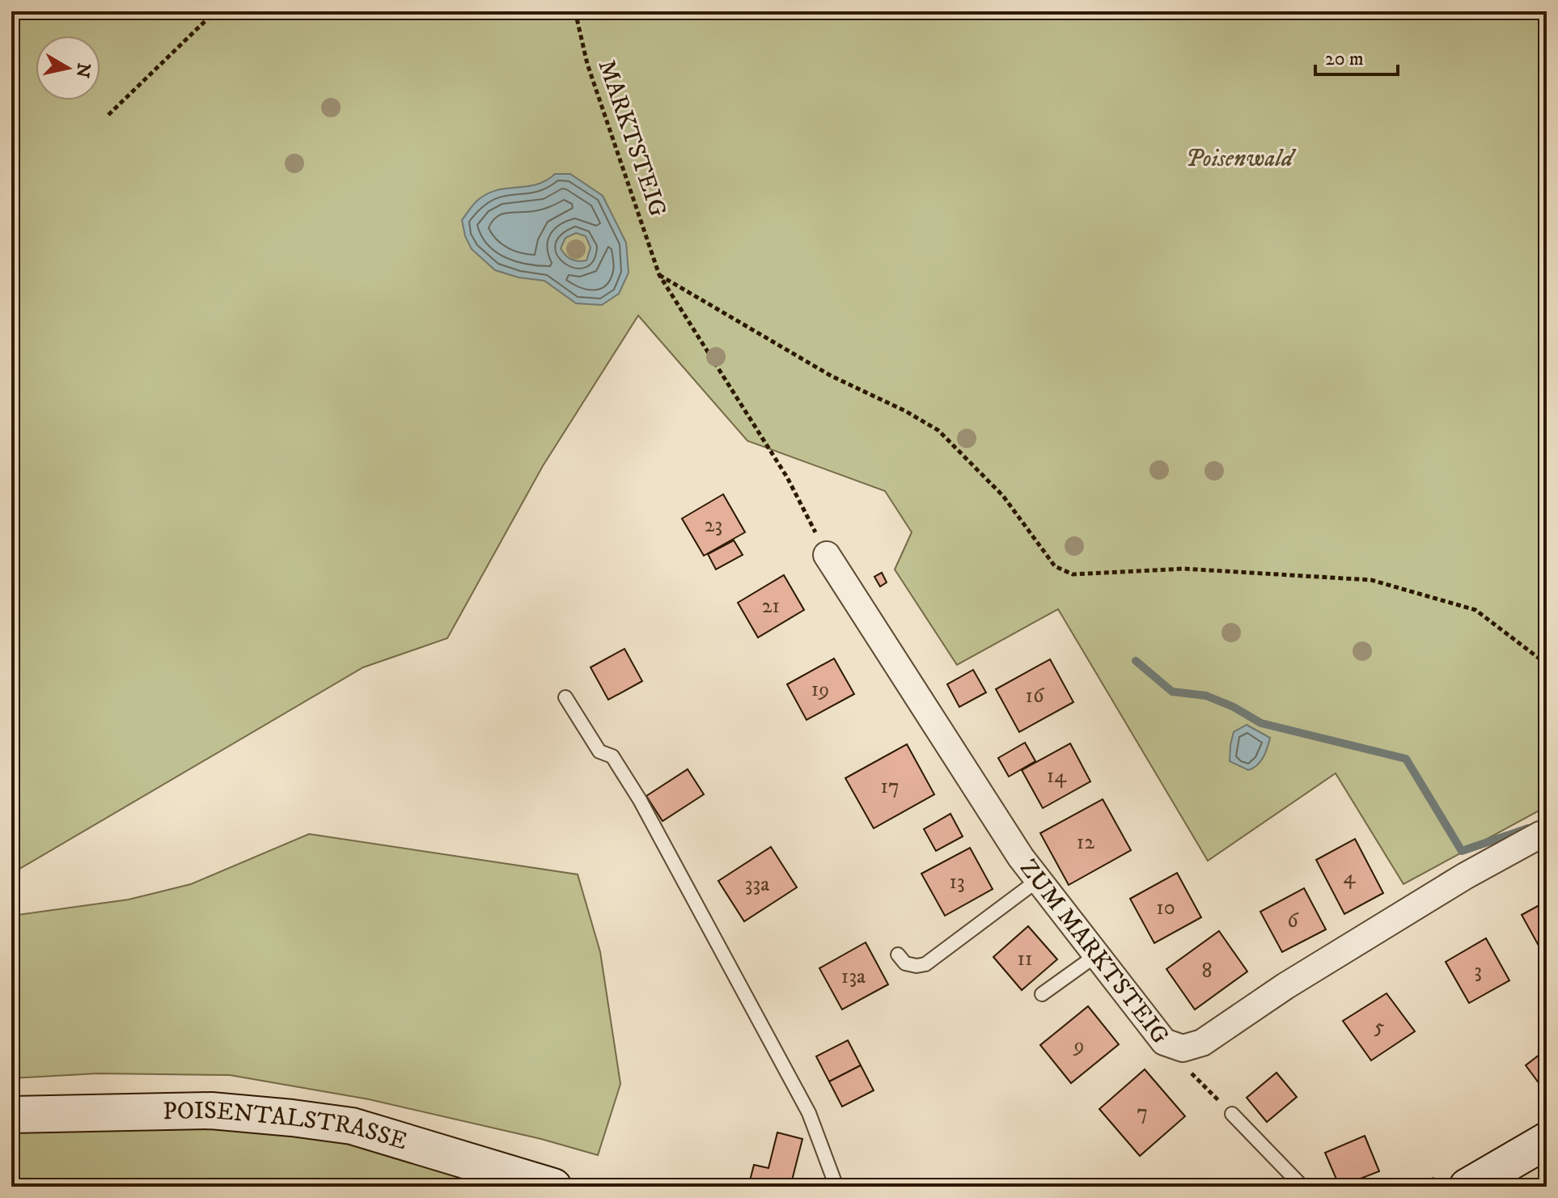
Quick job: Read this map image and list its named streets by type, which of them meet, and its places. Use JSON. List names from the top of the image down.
{
  "streets": {
    "main road": ["POISENTALSTRASSE"],
    "street": ["ZUM MARKTSTEIG"],
    "path": ["MARKTSTEIG"]
  },
  "crossings": [
    ["MARKTSTEIG", "ZUM MARKTSTEIG"]
  ],
  "parks": ["Poisenwald"],
  "house_numbers": [
    "23",
    "21",
    "19",
    "16",
    "14",
    "17",
    "12",
    "4",
    "13",
    "33a",
    "10",
    "6",
    "11",
    "8",
    "3",
    "13a",
    "5",
    "9",
    "7"
  ],
  "scale_bar": "20 m",
  "north": "right"
}
